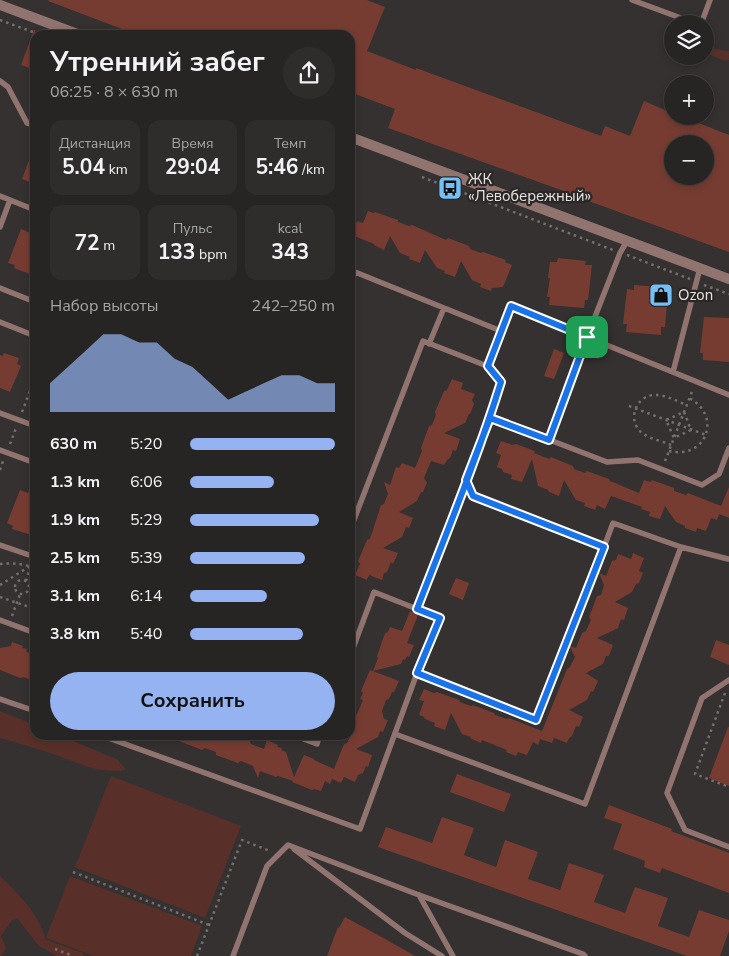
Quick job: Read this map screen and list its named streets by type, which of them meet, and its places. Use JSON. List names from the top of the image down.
{
  "places": {
    "bus stop": ["ЖК «Левобережный»"],
    "shop": ["Ozon"]
  },
  "page": {
    "map_buttons": ["+", "−"],
    "heading": ["Утренний забег", "06:25 · 8 × 630 m"],
    "stats": [
      ["Дистанция", "5.04 km"],
      ["Время", "29:04"],
      ["Темп", "5:46 /km"],
      ["72 m"],
      ["Пульс", "133 bpm"],
      ["kcal", "343"]
    ],
    "chart": ["Набор высоты", "242–250 m"],
    "list": [
      {
        "name": "630 m",
        "note": "5:20"
      },
      {
        "name": "1.3 km",
        "note": "6:06"
      },
      {
        "name": "1.9 km",
        "note": "5:29"
      },
      {
        "name": "2.5 km",
        "note": "5:39"
      },
      {
        "name": "3.1 km",
        "note": "6:14"
      },
      {
        "name": "3.8 km",
        "note": "5:40"
      }
    ],
    "buttons": "Сохранить"
  }
}
